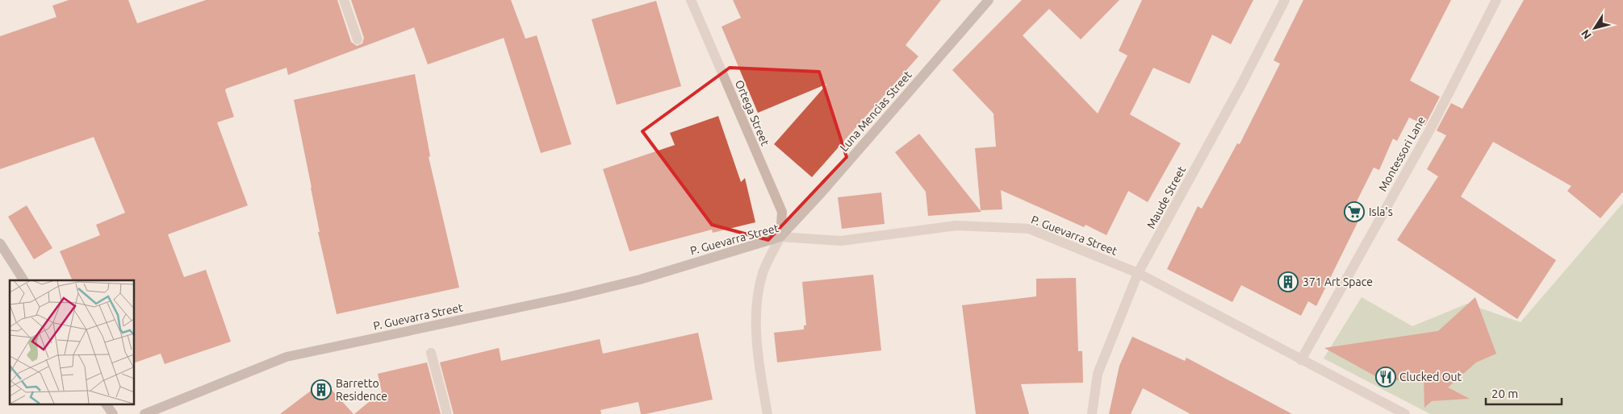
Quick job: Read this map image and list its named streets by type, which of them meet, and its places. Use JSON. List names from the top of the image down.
{
  "streets": {
    "main road": ["Luna Mencias Street", "P. Guevarra Street"],
    "street": ["Ortega Street", "Montessori Lane", "Maude Street"]
  },
  "crossings": [
    ["Luna Mencias Street", "Ortega Street"],
    ["Luna Mencias Street", "P. Guevarra Street"],
    ["Ortega Street", "P. Guevarra Street"],
    ["Montessori Lane", "P. Guevarra Street"],
    ["Maude Street", "P. Guevarra Street"]
  ],
  "places": {
    "supermarket": ["Isla's"],
    "building": ["371 Art Space", "Barretto Residence"],
    "restaurant": ["Clucked Out"]
  },
  "scale_bar": "20 m",
  "north": "bottom left"
}
